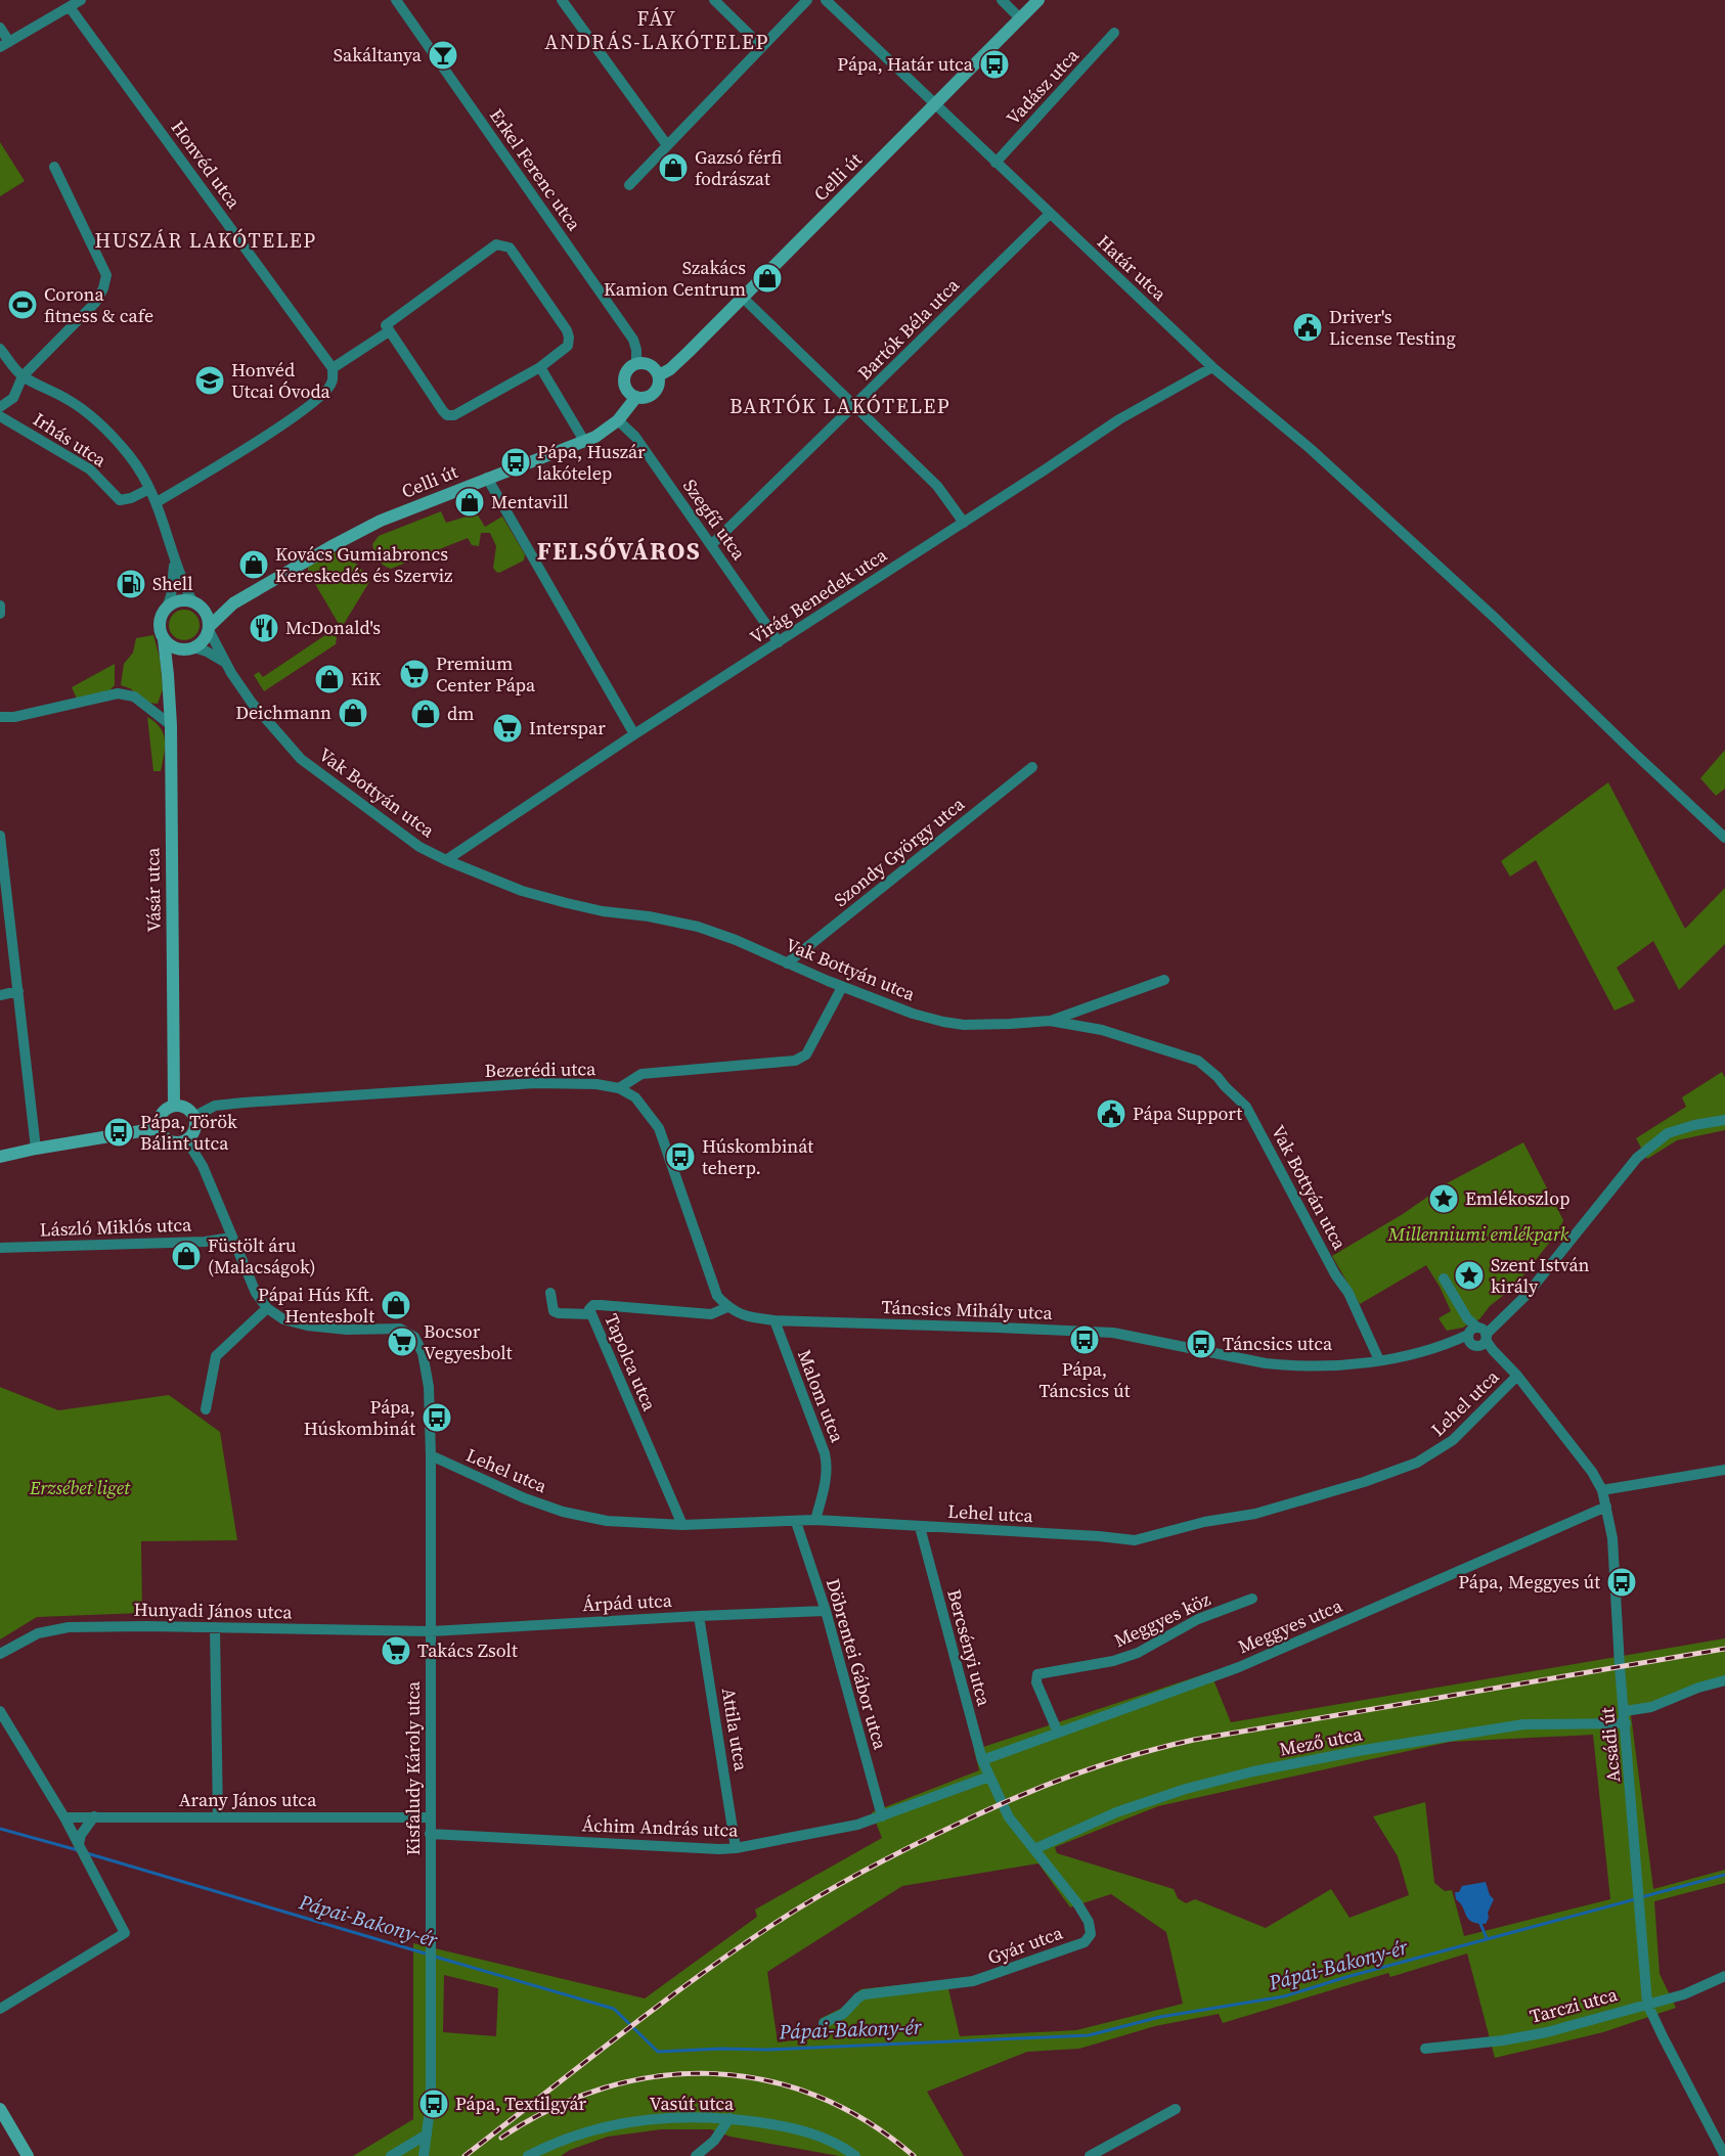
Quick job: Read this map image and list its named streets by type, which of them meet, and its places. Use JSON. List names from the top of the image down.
{
  "streets": {
    "street": [
      "Vadász utca",
      "Honvéd utca",
      "Erkel Ferenc utca",
      "Celli út",
      "Határ utca",
      "Bartók Béla utca",
      "Irhás utca",
      "Szegfű utca",
      "Virág Benedek utca",
      "Vak Bottyán utca",
      "Szondy György utca",
      "Vásár utca",
      "Bezerédi utca",
      "László Miklós utca",
      "Táncsics Mihály utca",
      "Tapolca utca",
      "Malom utca",
      "Lehel utca",
      "Árpád utca",
      "Hunyadi János utca",
      "Meggyes köz",
      "Meggyes utca",
      "Bercsényi utca",
      "Döbrentei Gábor utca",
      "Attila utca",
      "Mező utca",
      "Acsádi út",
      "Kisfaludy Károly utca",
      "Arany János utca",
      "Áchim András utca",
      "Gyár utca",
      "Tarczi utca",
      "Vasút utca"
    ]
  },
  "crossings": [
    ["Vadász utca", "Határ utca"],
    ["Erkel Ferenc utca", "Celli út"],
    ["Celli út", "Határ utca"],
    ["Celli út", "Szegfű utca"],
    ["Celli út", "Vak Bottyán utca"],
    ["Celli út", "Vásár utca"],
    ["Határ utca", "Bartók Béla utca"],
    ["Határ utca", "Virág Benedek utca"],
    ["Bartók Béla utca", "Szegfű utca"],
    ["Szegfű utca", "Virág Benedek utca"],
    ["Virág Benedek utca", "Vak Bottyán utca"],
    ["Vak Bottyán utca", "Szondy György utca"],
    ["Vak Bottyán utca", "Vásár utca"],
    ["Vak Bottyán utca", "Bezerédi utca"],
    ["Vak Bottyán utca", "Táncsics Mihály utca"],
    ["Vásár utca", "Bezerédi utca"],
    ["Táncsics Mihály utca", "Tapolca utca"],
    ["Táncsics Mihály utca", "Malom utca"],
    ["Táncsics Mihály utca", "Acsádi út"],
    ["Tapolca utca", "Lehel utca"],
    ["Malom utca", "Lehel utca"],
    ["Lehel utca", "Bercsényi utca"],
    ["Lehel utca", "Döbrentei Gábor utca"],
    ["Lehel utca", "Acsádi út"],
    ["Lehel utca", "Kisfaludy Károly utca"],
    ["Árpád utca", "Hunyadi János utca"],
    ["Árpád utca", "Döbrentei Gábor utca"],
    ["Árpád utca", "Attila utca"],
    ["Árpád utca", "Kisfaludy Károly utca"],
    ["Hunyadi János utca", "Kisfaludy Károly utca"],
    ["Meggyes köz", "Meggyes utca"],
    ["Meggyes utca", "Bercsényi utca"],
    ["Meggyes utca", "Acsádi út"],
    ["Bercsényi utca", "Áchim András utca"],
    ["Bercsényi utca", "Gyár utca"],
    ["Döbrentei Gábor utca", "Áchim András utca"],
    ["Attila utca", "Áchim András utca"],
    ["Mező utca", "Acsádi út"],
    ["Mező utca", "Gyár utca"],
    ["Acsádi út", "Tarczi utca"],
    ["Kisfaludy Károly utca", "Arany János utca"],
    ["Kisfaludy Károly utca", "Áchim András utca"],
    ["Áchim András utca", "Gyár utca"]
  ],
  "districts": [
    "FÁY ANDRÁS-LAKÓTELEP",
    "HUSZÁR LAKÓTELEP",
    "BARTÓK LAKÓTELEP",
    "FELSŐVÁROS"
  ],
  "water": ["Pápai-Bakony-ér"],
  "parks": ["Millenniumi emlékpark", "Erzsébet liget"],
  "places": {
    "bar": ["Sakáltanya"],
    "bus stop": [
      "Pápa, Határ utca",
      "Pápa, Huszár lakótelep",
      "Pápa, Török Bálint utca",
      "Húskombinát teherp.",
      "Pápa, Táncsics út",
      "Táncsics utca",
      "Pápa, Húskombinát",
      "Pápa, Meggyes út",
      "Pápa, Textilgyár"
    ],
    "shop": [
      "Gazsó férfi fodrászat",
      "Szakács Kamion Centrum",
      "Mentavill",
      "Kovács Gumiabroncs Kereskedés és Szerviz",
      "KiK",
      "Deichmann",
      "dm",
      "Füstölt áru (Malacságok)",
      "Pápai Hús Kft. Hentesbolt"
    ],
    "sports": ["Corona fitness & cafe"],
    "public building": ["Driver's License Testing", "Pápa Support"],
    "school or university": ["Honvéd Utcai Óvoda"],
    "fuel station": ["Shell"],
    "restaurant": ["McDonald's"],
    "supermarket": [
      "Premium Center Pápa",
      "Interspar",
      "Bocsor Vegyesbolt",
      "Takács Zsolt"
    ],
    "place": ["Emlékoszlop", "Szent István király"]
  }
}
